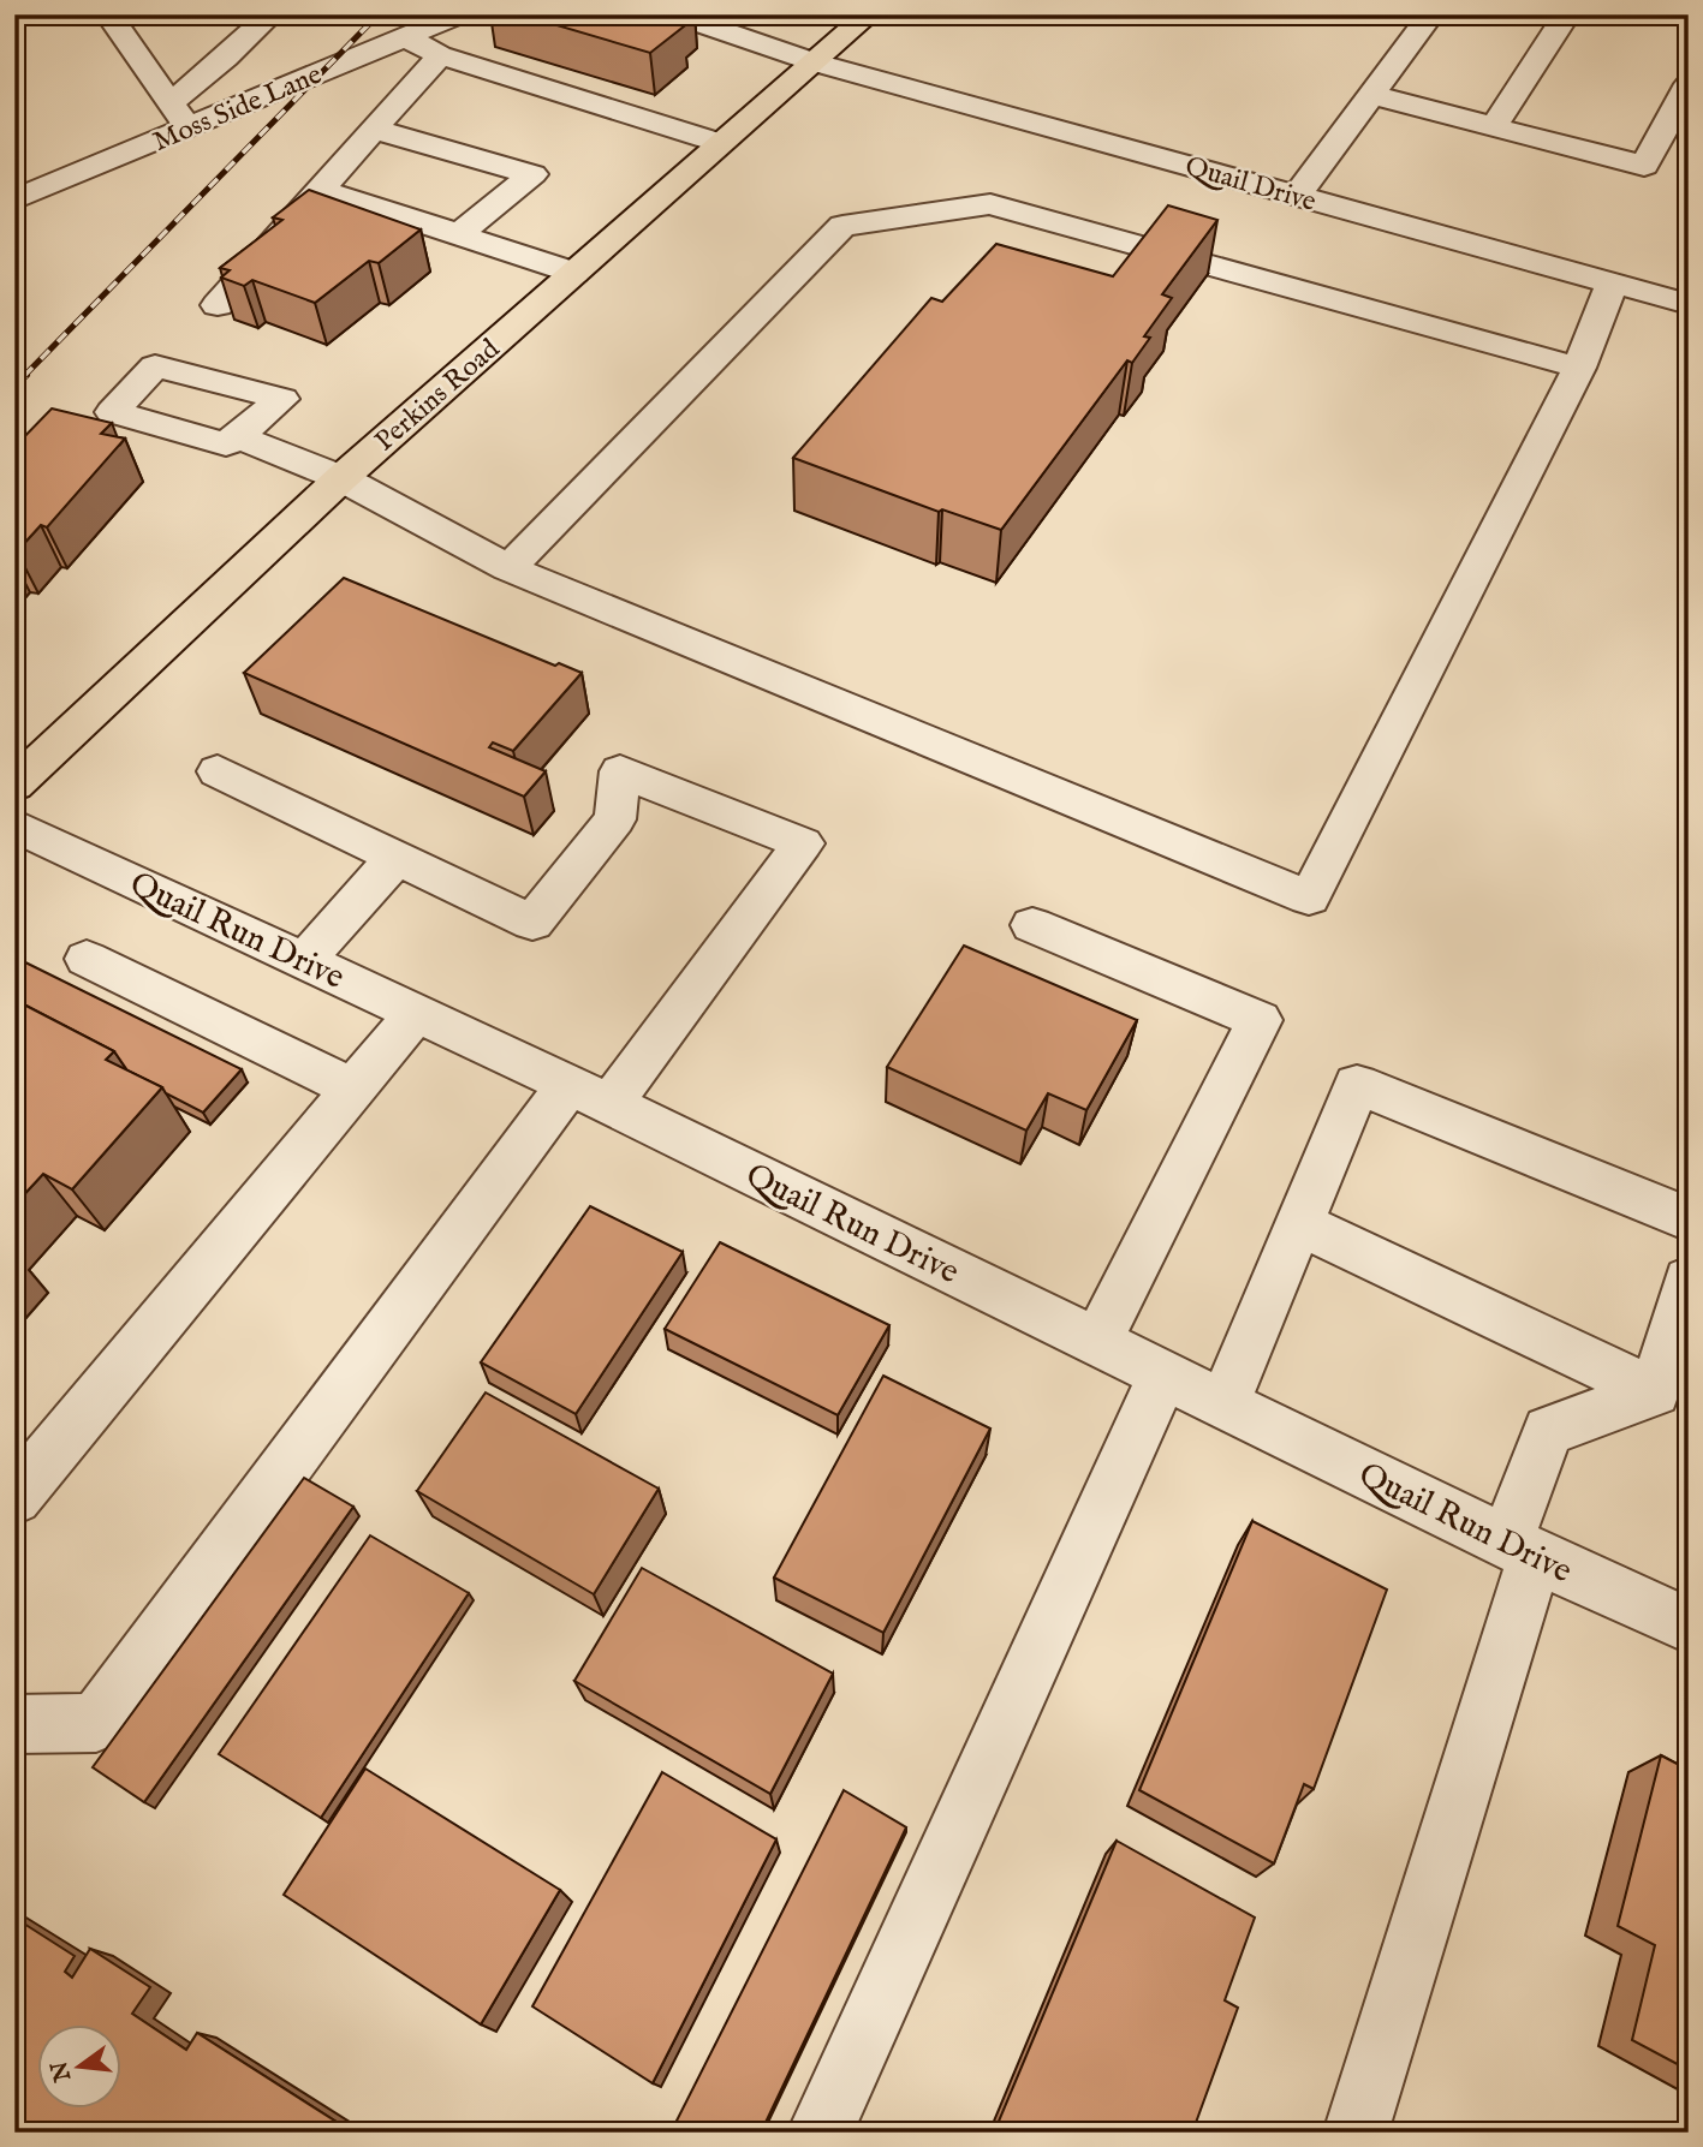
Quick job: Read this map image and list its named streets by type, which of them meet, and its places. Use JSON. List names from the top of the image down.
{
  "streets": {
    "main road": ["Perkins Road"],
    "street": ["Moss Side Lane", "Quail Drive", "Quail Run Drive"]
  },
  "crossings": [
    ["Quail Drive", "Perkins Road"]
  ],
  "north": "left"
}
